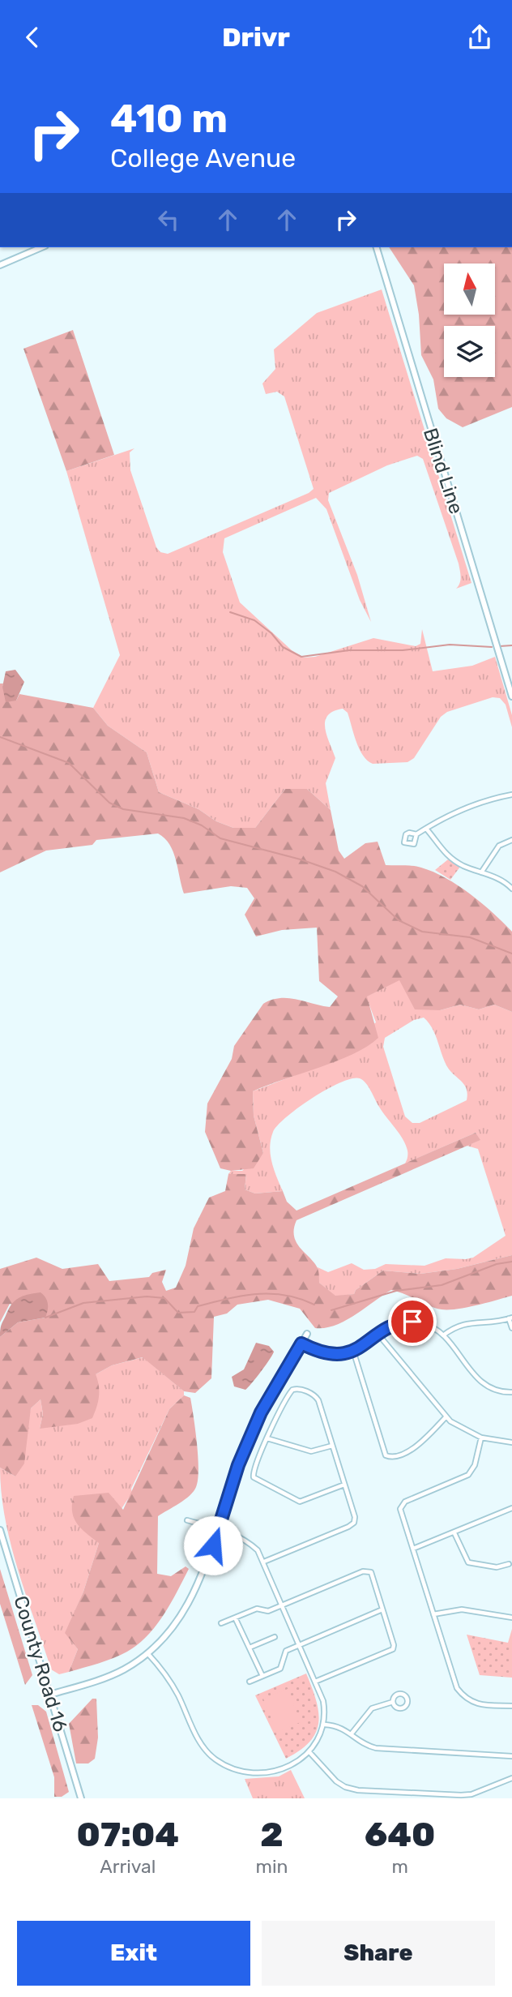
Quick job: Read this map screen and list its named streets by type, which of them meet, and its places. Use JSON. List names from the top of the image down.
{
  "streets": {
    "street": ["Blind Line", "County Road 16"]
  },
  "north": "top",
  "page": {
    "header": "Drivr",
    "turn": ["410 m", "College Avenue"],
    "eta": [
      "07:04",
      "Arrival",
      "2",
      "min",
      "640",
      "m"
    ],
    "buttons": ["Exit", "Share"]
  }
}
